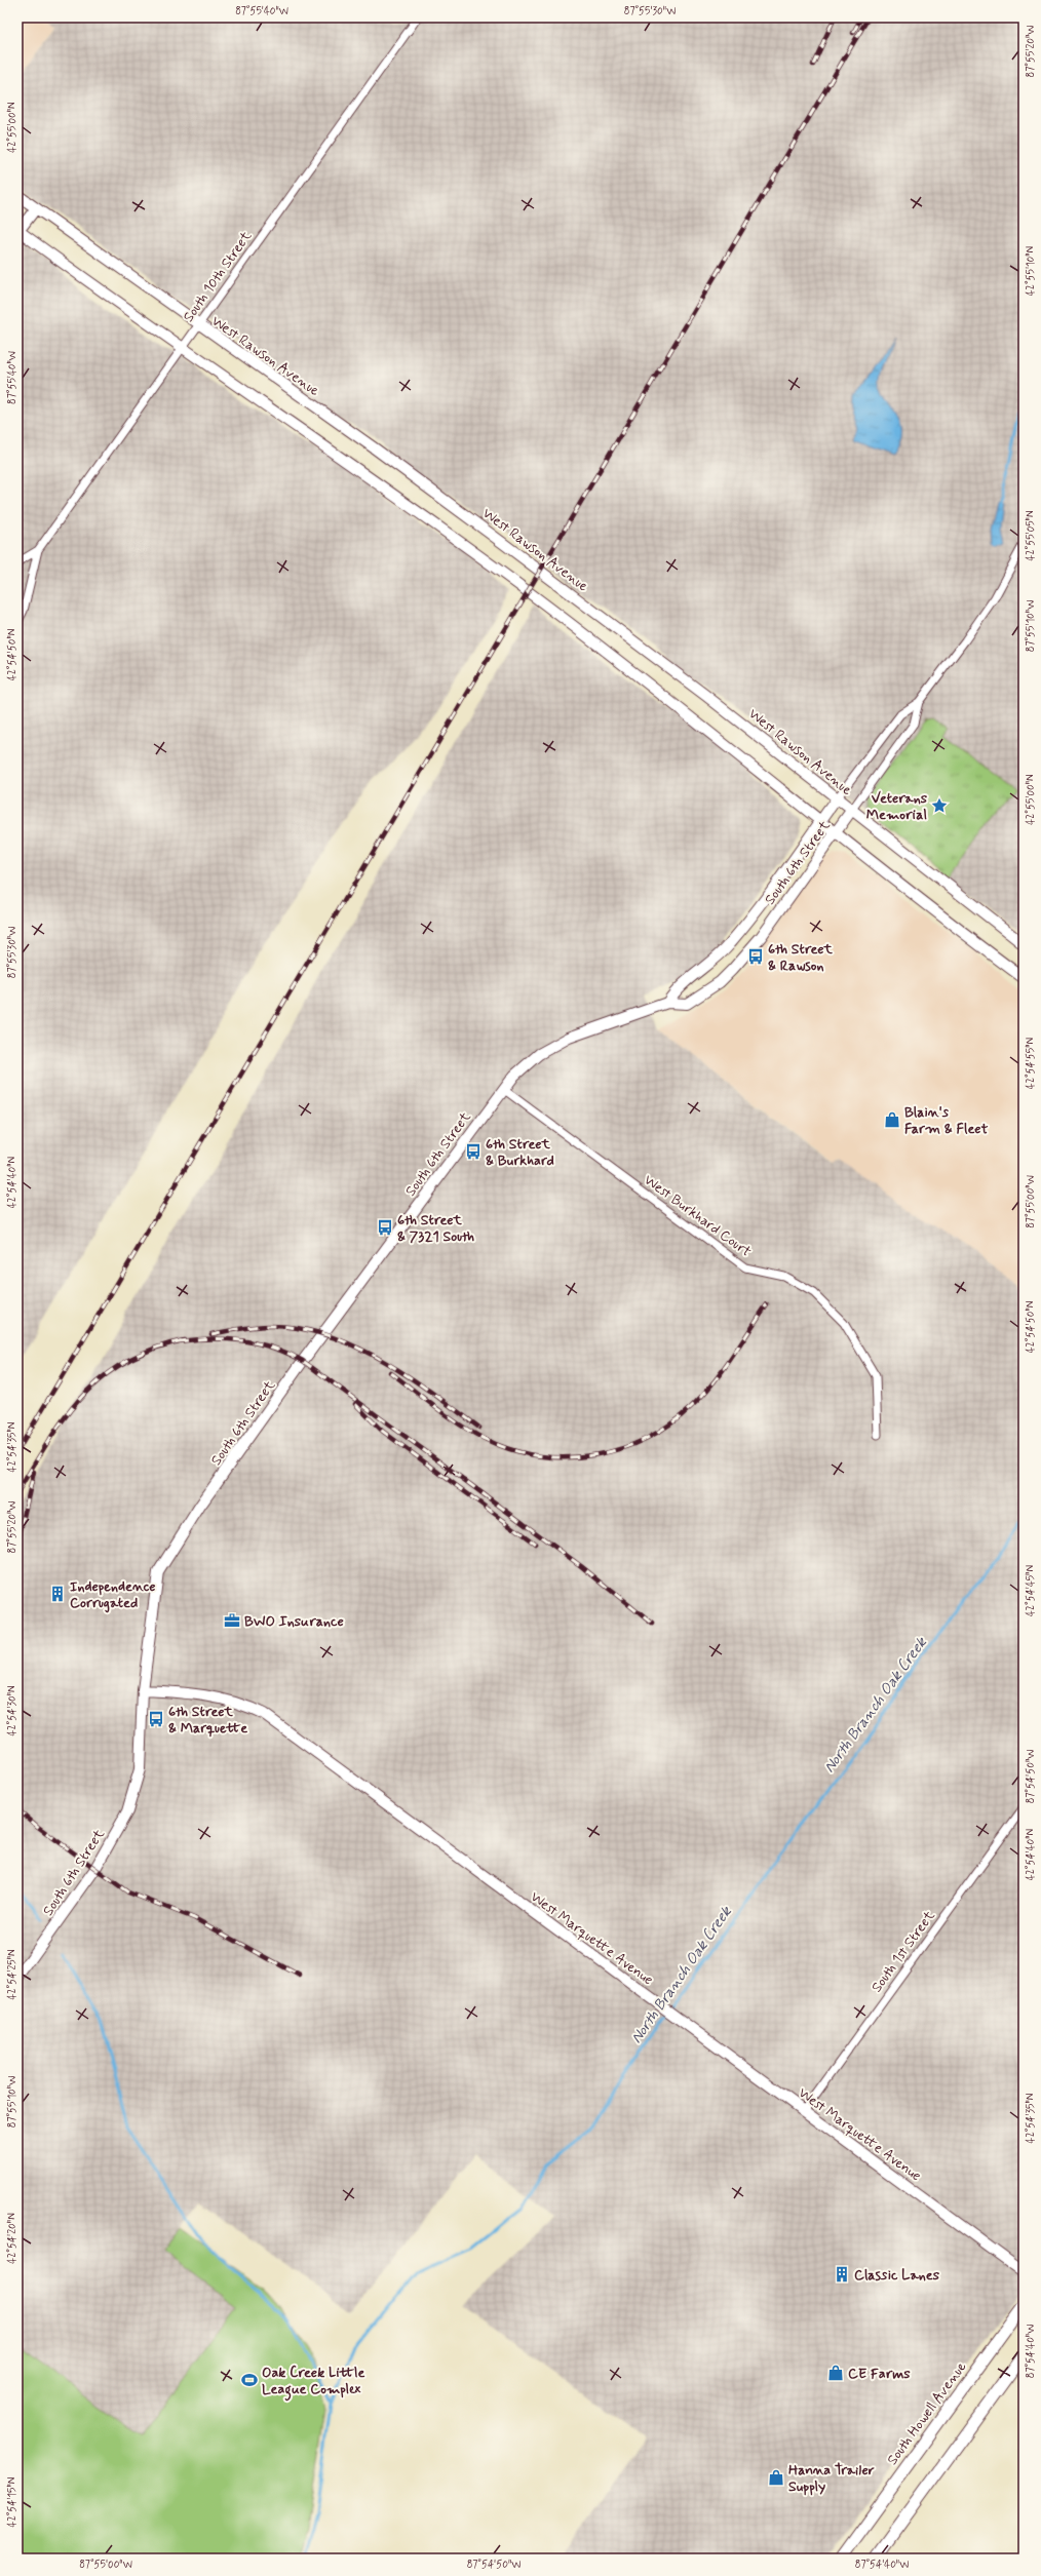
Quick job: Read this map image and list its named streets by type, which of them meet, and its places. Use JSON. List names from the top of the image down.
{
  "streets": {
    "main road": ["South Howell Avenue"],
    "street": [
      "South 10th Street",
      "West Rawson Avenue",
      "South 6th Street",
      "West Burkhard Court",
      "West Marquette Avenue",
      "South 1st Street"
    ]
  },
  "crossings": [
    ["South 10th Street", "West Rawson Avenue"],
    ["West Rawson Avenue", "South 6th Street"],
    ["South 6th Street", "West Burkhard Court"],
    ["South 6th Street", "West Marquette Avenue"],
    ["West Marquette Avenue", "South 1st Street"]
  ],
  "water": ["North Branch Oak Creek"],
  "places": {
    "place": ["Veterans Memorial"],
    "bus stop": [
      "6th Street & Rawson",
      "6th Street & Burkhard",
      "6th Street & 7321 South",
      "6th Street & Marquette"
    ],
    "shop": ["Blain's Farm & Fleet", "CE Farms", "Hanna Trailer Supply"],
    "building": ["Independence Corrugated", "Classic Lanes"],
    "office": ["BWO Insurance"],
    "sports": ["Oak Creek Little League Complex"]
  },
  "coordinates": [
    "87°55'40\"W",
    "87°55'30\"W",
    "87°55'20\"W",
    "42°55'00\"N",
    "42°55'10\"N",
    "42°55'05\"N",
    "87°55'10\"W",
    "42°54'50\"N",
    "42°54'55\"N",
    "42°54'40\"N",
    "87°55'00\"W",
    "42°54'35\"N",
    "42°54'45\"N",
    "42°54'30\"N",
    "87°54'50\"W",
    "42°54'25\"N",
    "42°54'20\"N",
    "87°54'40\"W",
    "42°54'15\"N"
  ]
}
